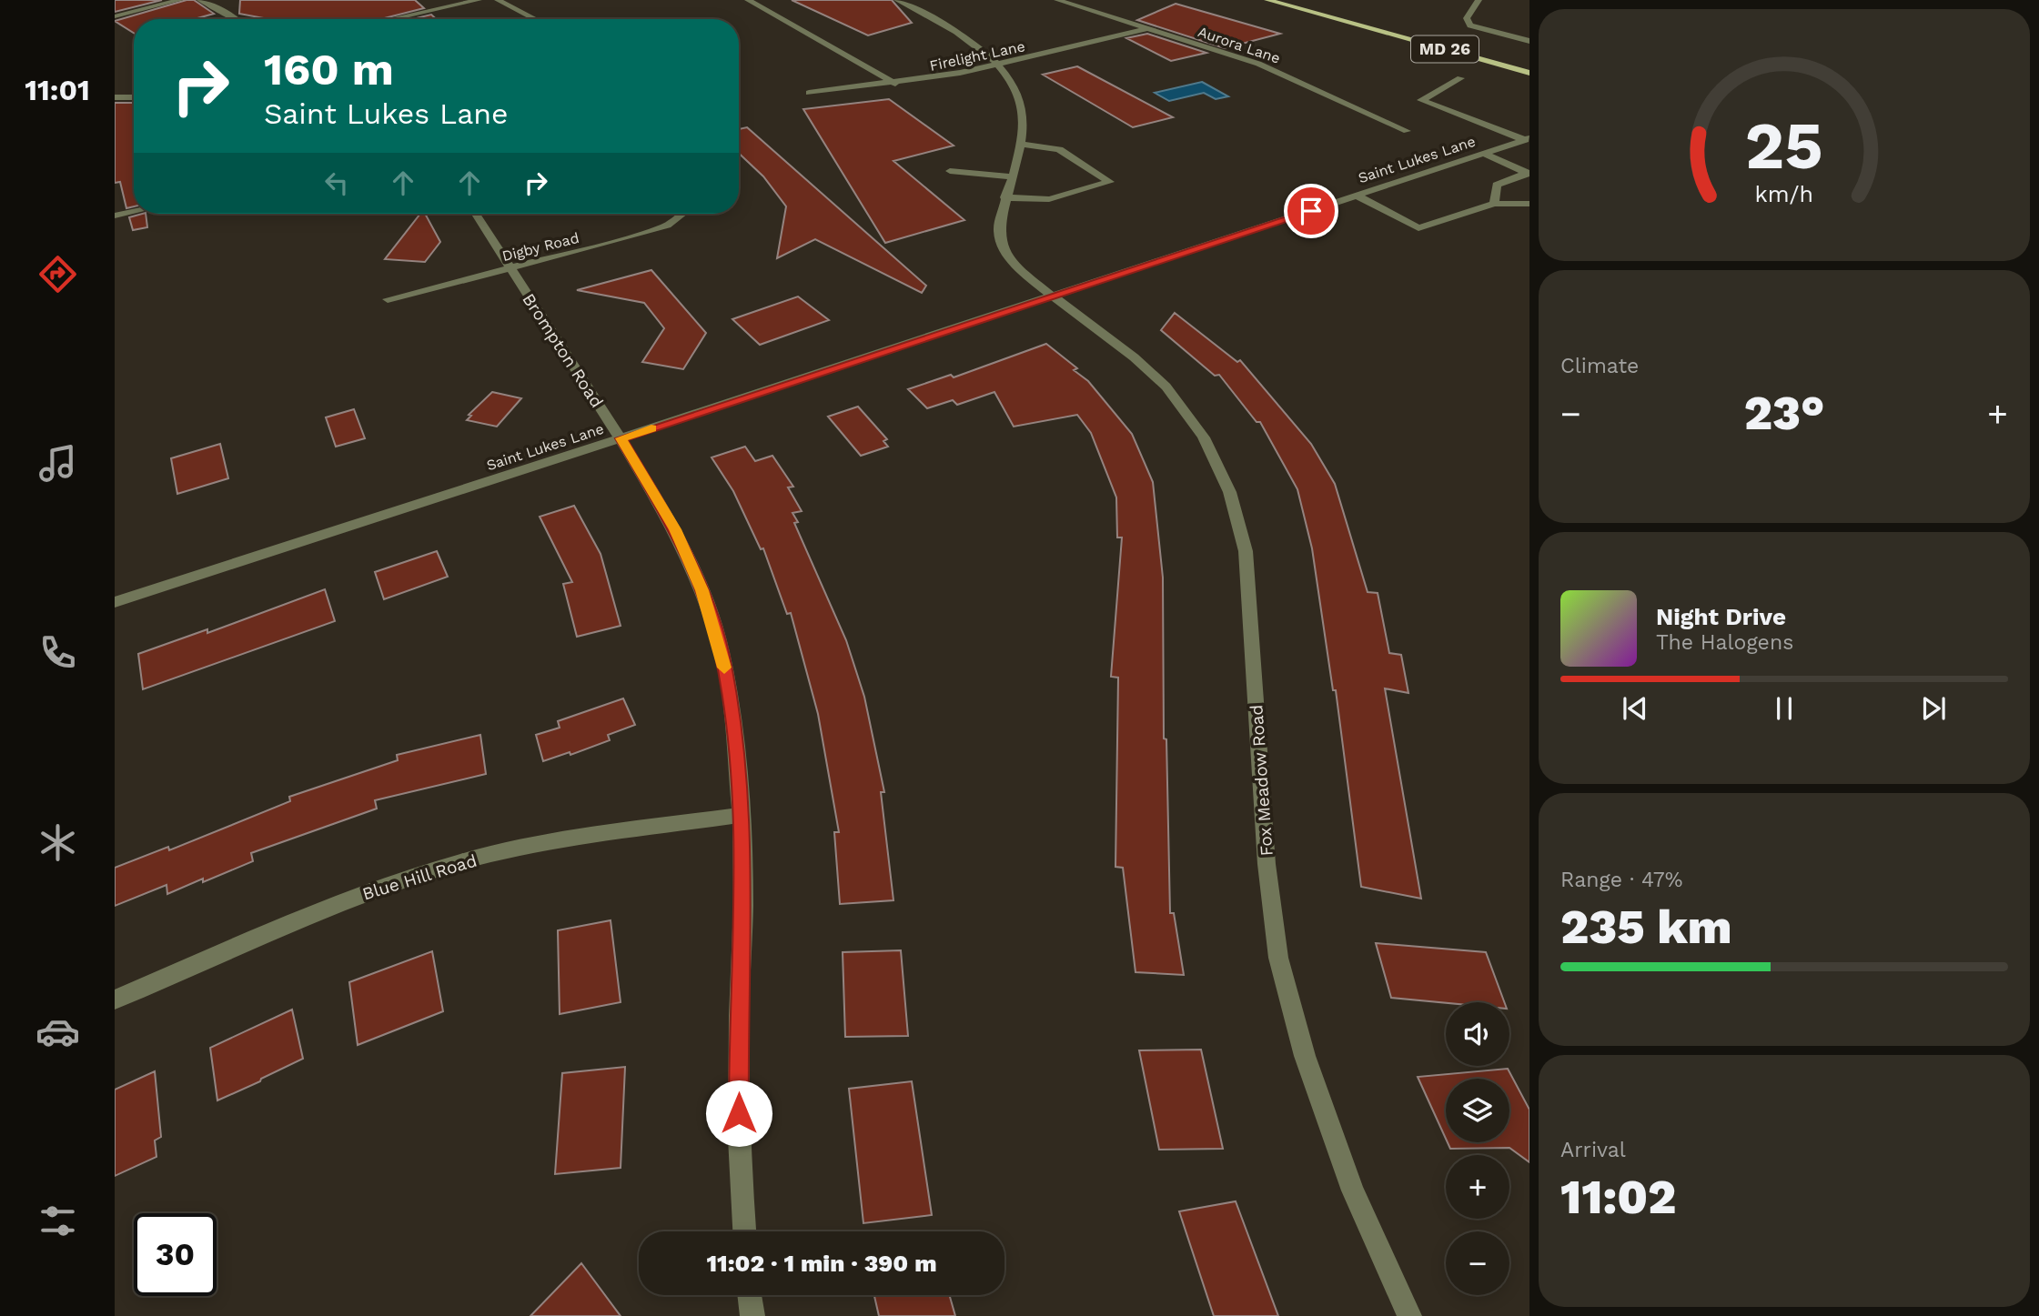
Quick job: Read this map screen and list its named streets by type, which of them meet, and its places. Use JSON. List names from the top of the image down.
{
  "streets": {
    "main road": ["MD 26"],
    "street": [
      "Aurora Lane",
      "Firelight Lane",
      "Saint Lukes Lane",
      "Digby Road",
      "Brompton Road",
      "Fox Meadow Road",
      "Blue Hill Road"
    ]
  },
  "crossings": [
    ["Aurora Lane", "Firelight Lane"],
    ["Firelight Lane", "Fox Meadow Road"],
    ["Saint Lukes Lane", "Brompton Road"],
    ["Saint Lukes Lane", "Fox Meadow Road"],
    ["Digby Road", "Brompton Road"],
    ["Brompton Road", "Blue Hill Road"]
  ],
  "page": {
    "tabs": "11:01",
    "turn": ["160 m", "Saint Lukes Lane"],
    "tile": [
      "Climate",
      ["Range · 47%", "235 km"],
      ["Arrival", "11:02"]
    ],
    "heat": ["−", "23°", "+"],
    "song": ["Night Drive", "The Halogens"],
    "map_buttons": ["+", "−"],
    "limit": "30",
    "trip": "11:02 · 1 min · 390 m",
    "gauge": ["25", "km/h"]
  }
}
